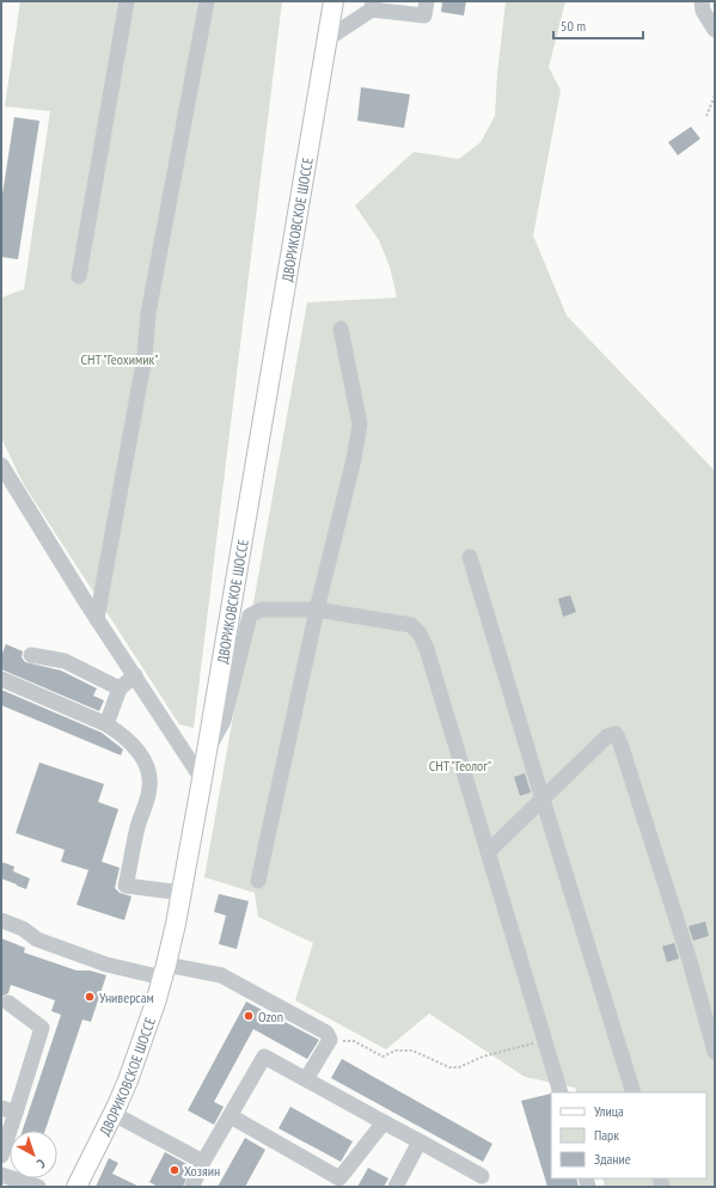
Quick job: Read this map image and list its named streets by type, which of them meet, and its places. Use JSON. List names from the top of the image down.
{
  "streets": {
    "main road": ["ДВОРИКОВСКОЕ ШОССЕ"]
  },
  "parks": ["СНТ \"Геохимик\"", "СНТ \"Геолог\""],
  "places": ["Универсам", "Ozon", "Хозяин"],
  "legend": ["Улица", "Парк", "Здание"],
  "scale_bar": "50 m",
  "north": "bottom right"
}
